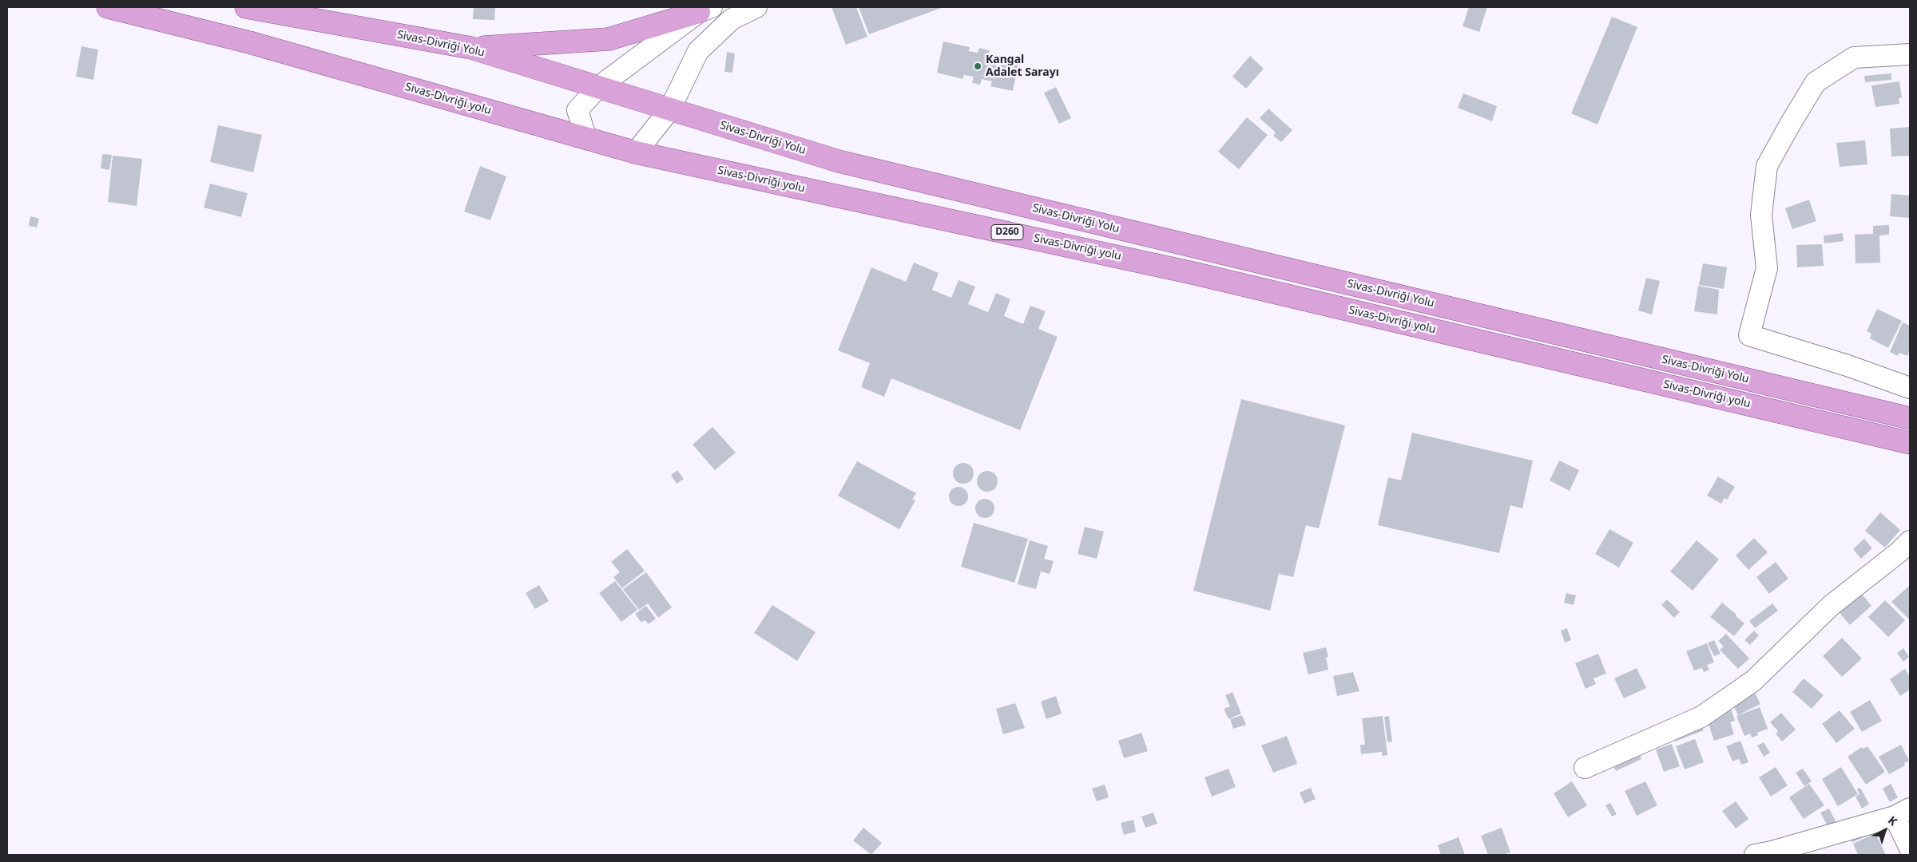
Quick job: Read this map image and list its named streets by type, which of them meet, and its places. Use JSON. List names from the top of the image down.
{
  "streets": {
    "main road": ["Sivas-Divriği Yolu", "Sivas-Divriği yolu", "D260"]
  },
  "places": ["Kangal Adalet Sarayı"],
  "north": "top right"
}
